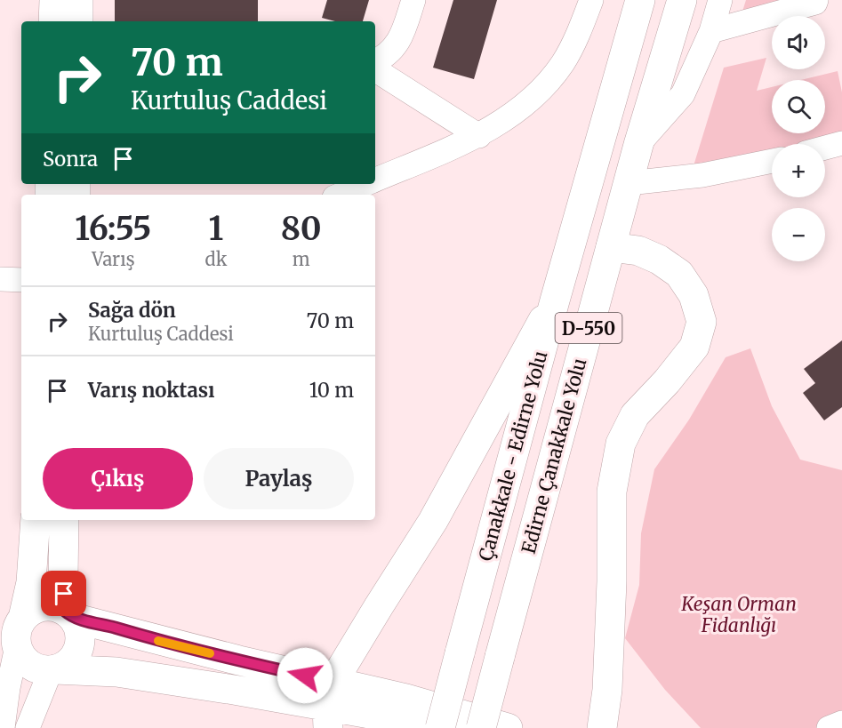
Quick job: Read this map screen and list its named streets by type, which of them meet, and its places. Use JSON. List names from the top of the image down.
{
  "streets": {
    "main road": ["D-550", "Çanakkale - Edirne Yolu", "Edirne Çanakkale Yolu"]
  },
  "parks": ["Keşan Orman Fidanlığı"],
  "page": {
    "map_buttons": ["+", "−"],
    "turn": ["70 m", "Kurtuluş Caddesi"],
    "then": "Sonra",
    "eta": [
      "16:55",
      "Varış",
      "1",
      "dk",
      "80",
      "m"
    ],
    "list": [
      {
        "name": "Sağa dön",
        "note": "Kurtuluş Caddesi",
        "value": "70 m"
      },
      {
        "name": "Varış noktası",
        "value": "10 m"
      }
    ],
    "buttons": ["Çıkış", "Paylaş"]
  }
}
